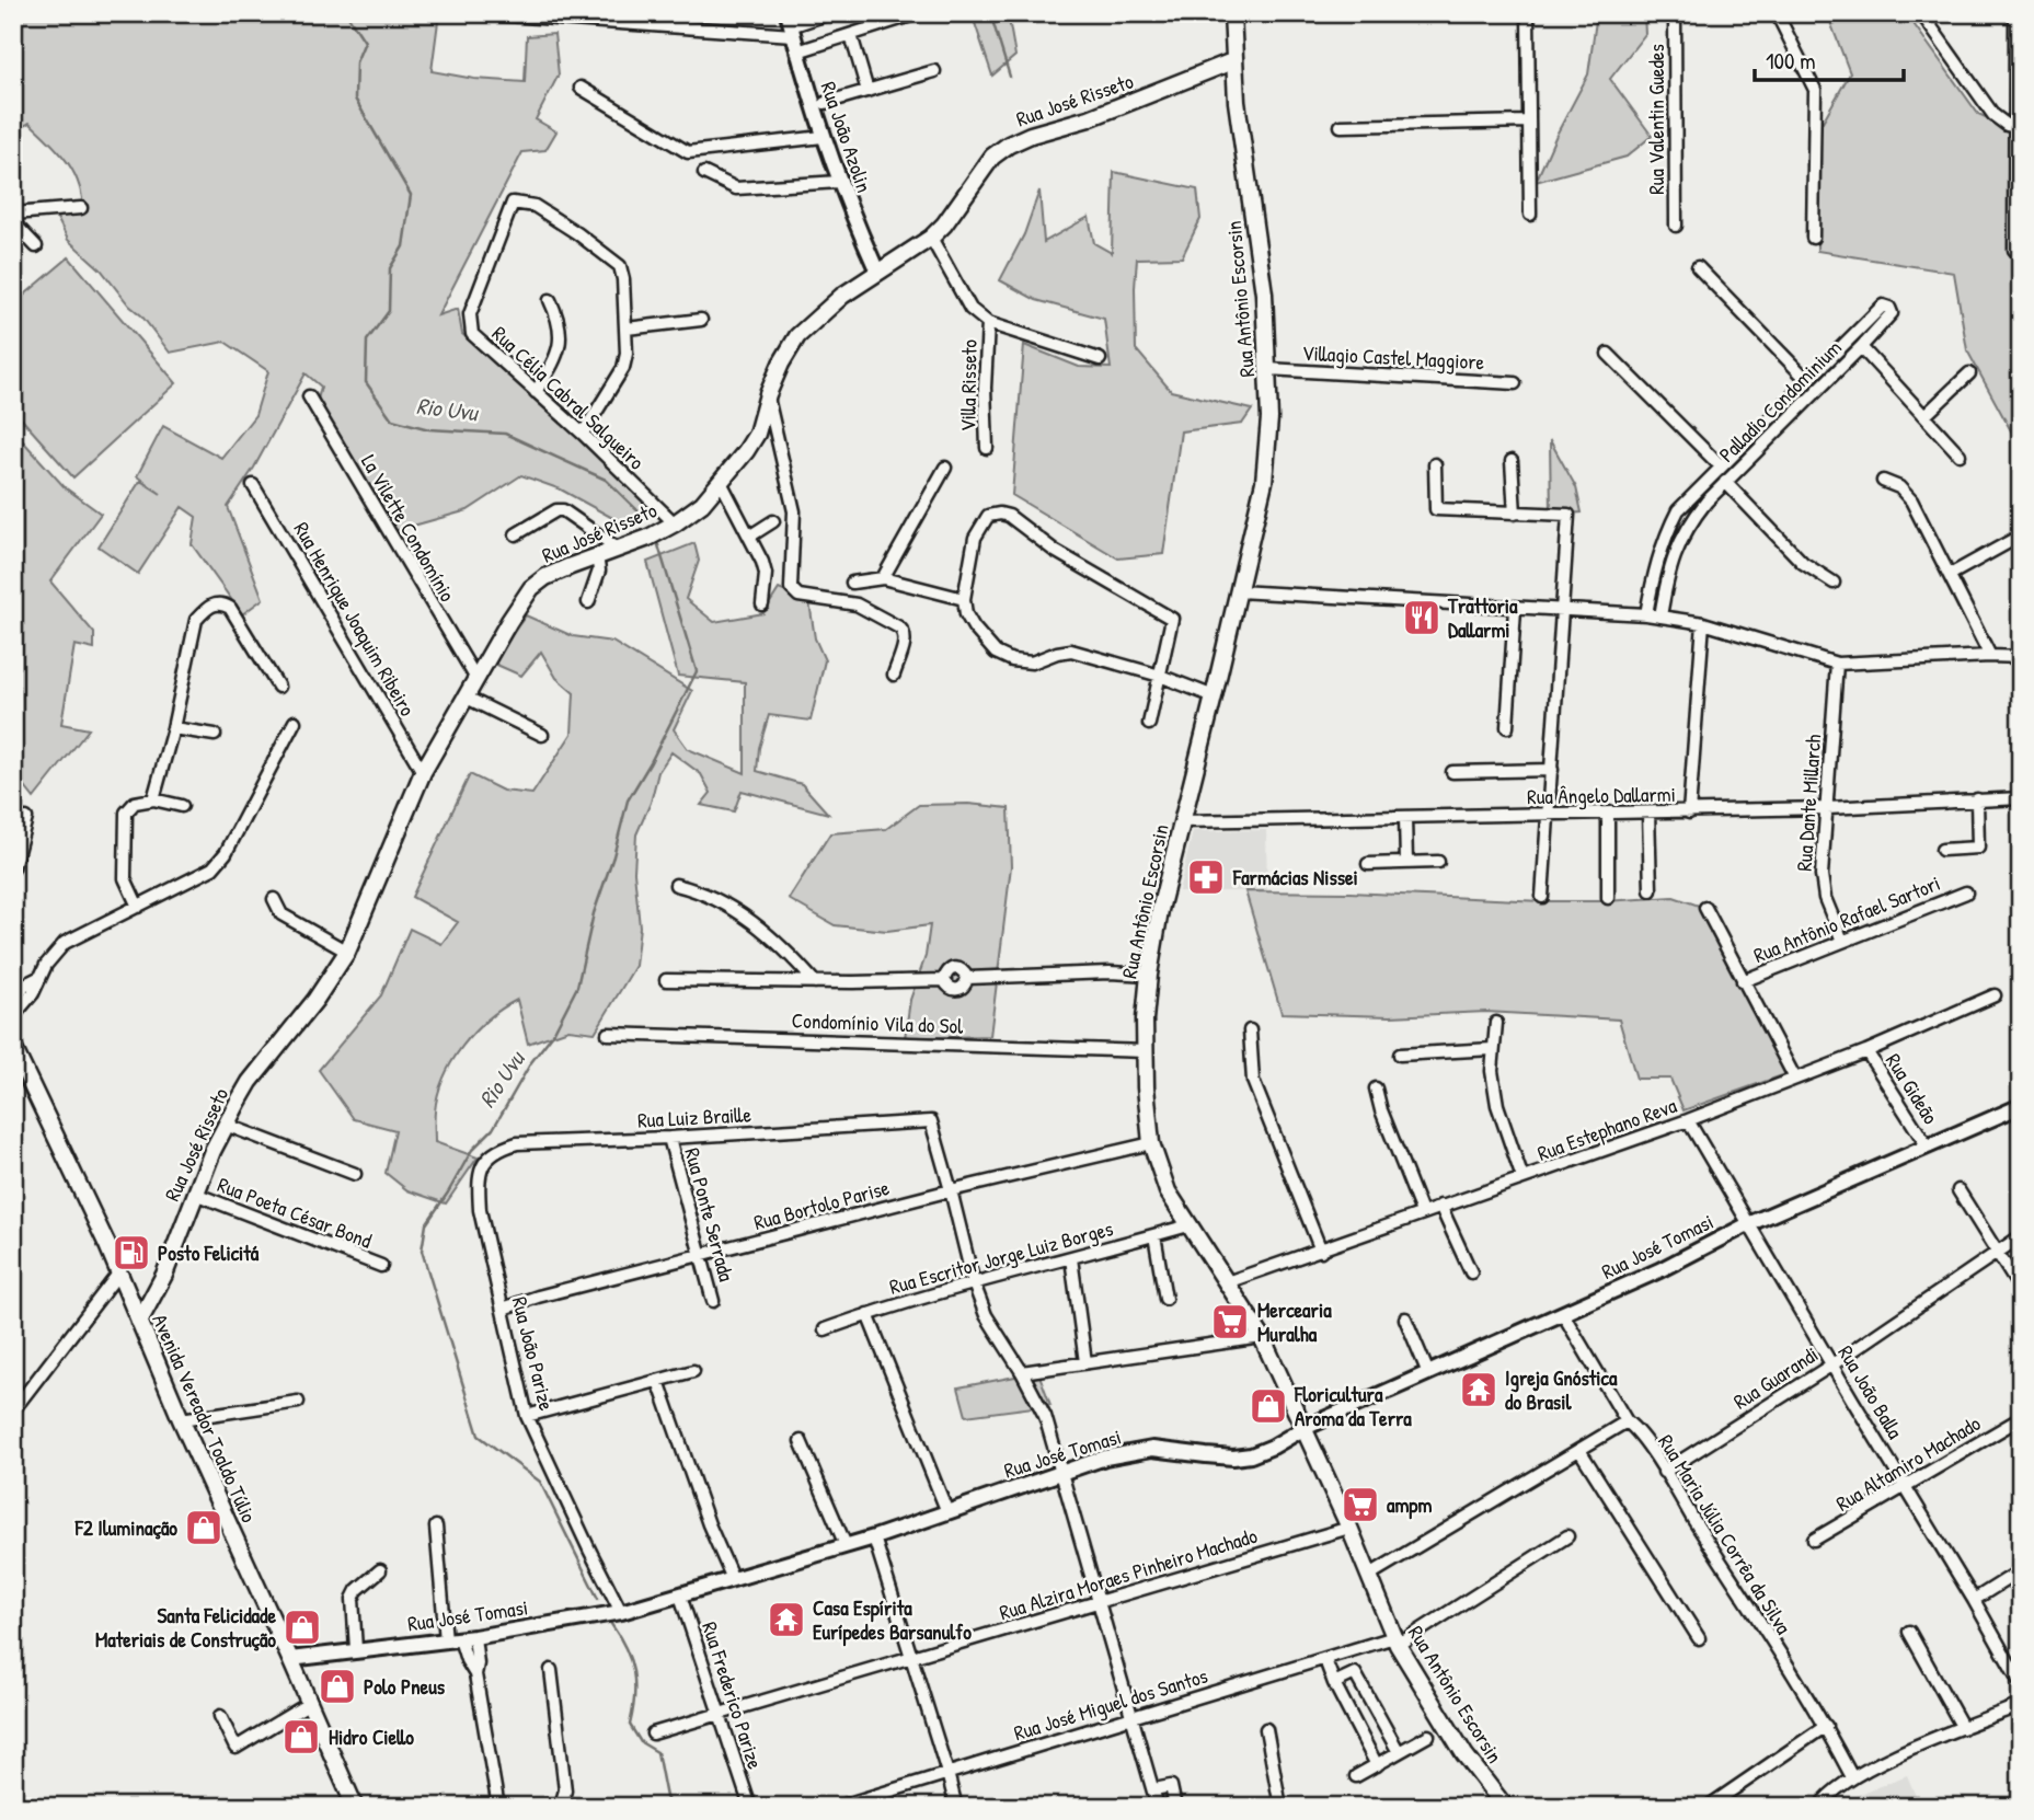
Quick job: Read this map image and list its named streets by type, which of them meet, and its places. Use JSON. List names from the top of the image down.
{
  "streets": {
    "main road": ["Rua José Risseto", "Rua Antônio Escorsin", "Avenida Vereador Toaldo Túlio"],
    "street": [
      "Rua Valentin Guedes",
      "Rua João Azolin",
      "Villagio Castel Maggiore",
      "Villa Risseto",
      "Rua Célia Cabral Salgueiro",
      "Palladio Condominium",
      "La Vilette Condomínio",
      "Rua Henrique Joaquim Ribeiro",
      "Rua Ângelo Dallarmi",
      "Rua Dante Millarch",
      "Rua Antônio Rafael Sartori",
      "Condomínio Vila do Sol",
      "Rua Gideão",
      "Rua Luiz Braille",
      "Rua Estephano Reva",
      "Rua Bortolo Parise",
      "Rua Poeta César Bond",
      "Rua Ponte Serrada",
      "Rua José Tomasi",
      "Rua Escritor Jorge Luiz Borges",
      "Rua João Parize",
      "Rua Guarandi",
      "Rua João Balla",
      "Rua Altamiro Machado",
      "Rua Maria Júlia Corrêa da Silva",
      "Rua Alzira Moraes Pinheiro Machado",
      "Rua Frederico Parize",
      "Rua José Miguel dos Santos"
    ]
  },
  "crossings": [
    ["Rua José Risseto", "Rua João Azolin"],
    ["Rua José Risseto", "Rua Antônio Escorsin"],
    ["Rua José Risseto", "Villa Risseto"],
    ["Rua José Risseto", "Rua Célia Cabral Salgueiro"],
    ["Rua José Risseto", "La Vilette Condomínio"],
    ["Rua José Risseto", "Rua Henrique Joaquim Ribeiro"],
    ["Rua José Risseto", "Rua Poeta César Bond"],
    ["Rua José Risseto", "Avenida Vereador Toaldo Túlio"],
    ["Rua Antônio Escorsin", "Villagio Castel Maggiore"],
    ["Rua Antônio Escorsin", "Rua Ângelo Dallarmi"],
    ["Rua Antônio Escorsin", "Condomínio Vila do Sol"],
    ["Rua Antônio Escorsin", "Rua Estephano Reva"],
    ["Rua Antônio Escorsin", "Rua Bortolo Parise"],
    ["Rua Antônio Escorsin", "Rua José Tomasi"],
    ["Rua Antônio Escorsin", "Rua Escritor Jorge Luiz Borges"],
    ["Rua Antônio Escorsin", "Rua Alzira Moraes Pinheiro Machado"],
    ["Rua Antônio Escorsin", "Rua José Miguel dos Santos"],
    ["Rua Ângelo Dallarmi", "Rua Dante Millarch"],
    ["Rua Dante Millarch", "Rua Antônio Rafael Sartori"],
    ["Rua Gideão", "Rua Estephano Reva"],
    ["Rua Gideão", "Rua José Tomasi"],
    ["Rua Luiz Braille", "Rua Bortolo Parise"],
    ["Rua Luiz Braille", "Rua Ponte Serrada"],
    ["Rua Luiz Braille", "Rua João Parize"],
    ["Rua Estephano Reva", "Rua João Balla"],
    ["Rua Bortolo Parise", "Rua Ponte Serrada"],
    ["Rua Bortolo Parise", "Rua João Parize"],
    ["Rua José Tomasi", "Rua João Parize"],
    ["Rua José Tomasi", "Rua João Balla"],
    ["Rua José Tomasi", "Avenida Vereador Toaldo Túlio"],
    ["Rua José Tomasi", "Rua Maria Júlia Corrêa da Silva"],
    ["Rua José Tomasi", "Rua Frederico Parize"],
    ["Rua Guarandi", "Rua João Balla"],
    ["Rua Guarandi", "Rua Maria Júlia Corrêa da Silva"],
    ["Rua João Balla", "Rua Altamiro Machado"],
    ["Rua Alzira Moraes Pinheiro Machado", "Rua Frederico Parize"]
  ],
  "water": ["Rio Uvu"],
  "places": {
    "restaurant": ["Trattoria Dallarmi"],
    "pharmacy": ["Farmácias Nissei"],
    "fuel station": ["Posto Felicitá"],
    "supermarket": ["Mercearia Muralha", "ampm"],
    "temple": ["Igreja Gnóstica do Brasil", "Casa Espírita Eurípedes Barsanulfo"],
    "shop": [
      "Floricultura Aroma da Terra",
      "F2 Iluminação",
      "Santa Felicidade Materiais de Construção",
      "Polo Pneus",
      "Hidro Ciello"
    ]
  },
  "scale_bar": "100 m"
}
